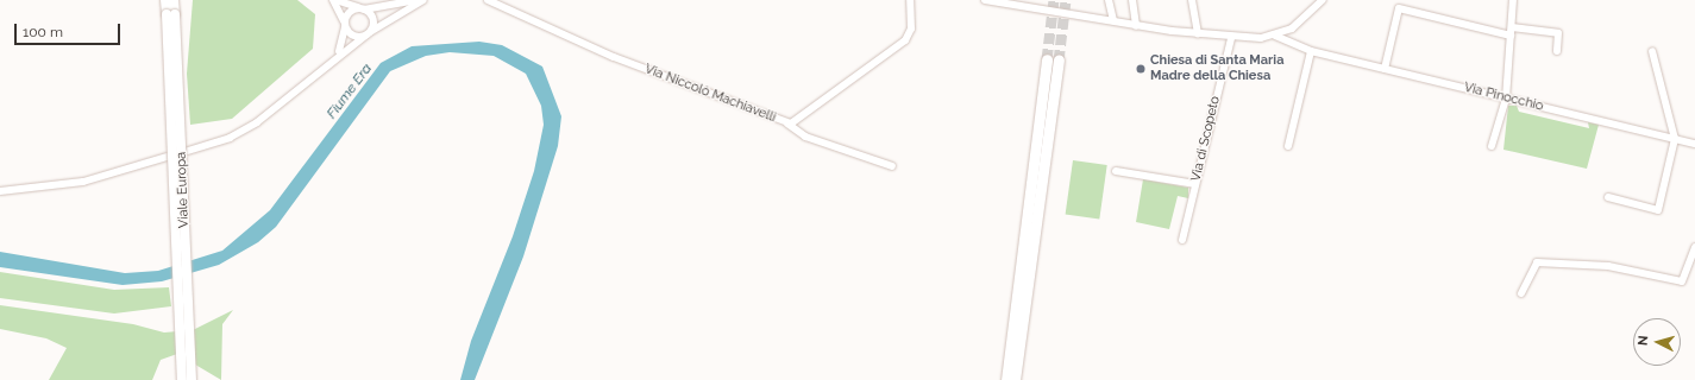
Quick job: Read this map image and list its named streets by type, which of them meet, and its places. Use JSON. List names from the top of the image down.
{
  "streets": {
    "main road": ["Viale Europa"],
    "street": ["Via Niccolò Machiavelli", "Via Pinocchio", "Via di Scopeto"]
  },
  "water": ["Fiume Era"],
  "places": ["Chiesa di Santa Maria Madre della Chiesa"],
  "scale_bar": "100 m",
  "north": "left"
}
